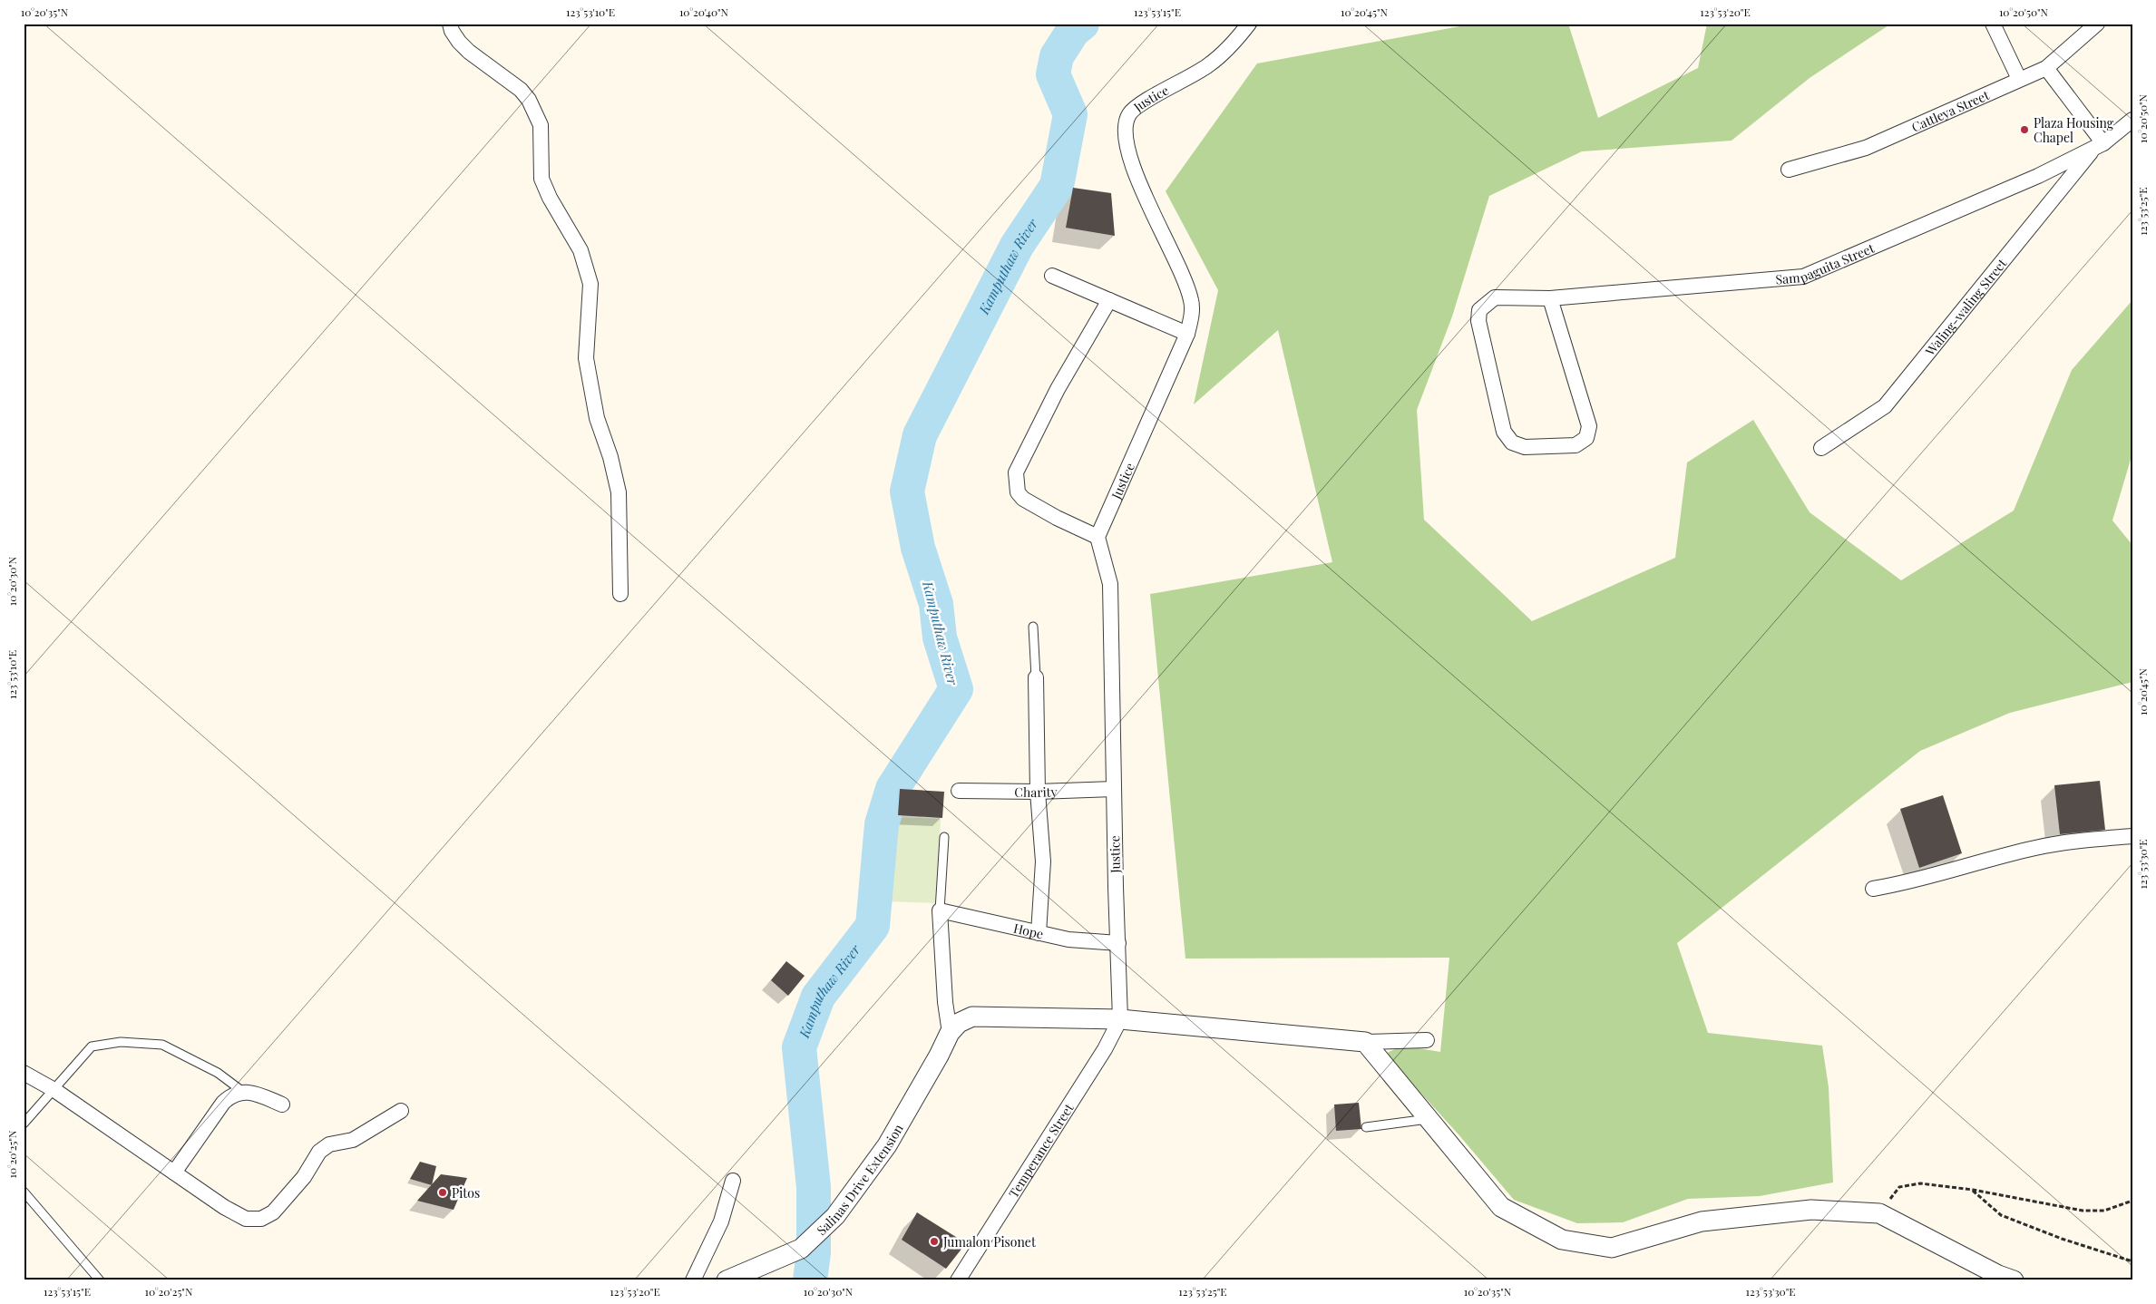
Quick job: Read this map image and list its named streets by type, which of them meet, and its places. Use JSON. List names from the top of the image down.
{
  "streets": {
    "street": [
      "Justice",
      "Cattleya Street",
      "Sampaguita Street",
      "Waling-waling Street",
      "Charity",
      "Hope",
      "Temperance Street",
      "Salinas Drive Extension"
    ]
  },
  "crossings": [
    ["Justice", "Charity"],
    ["Justice", "Hope"],
    ["Justice", "Temperance Street"],
    ["Sampaguita Street", "Waling-waling Street"]
  ],
  "water": ["Kamputhaw River"],
  "places": ["Plaza Housing Chapel", "Pitos", "Jumalon Pisonet"],
  "coordinates": [
    "10°20'35\"N",
    "123°53'10\"E",
    "10°20'40\"N",
    "123°53'15\"E",
    "10°20'45\"N",
    "123°53'20\"E",
    "10°20'50\"N",
    "123°53'25\"E",
    "10°20'30\"N",
    "123°53'30\"E",
    "10°20'25\"N"
  ]
}
